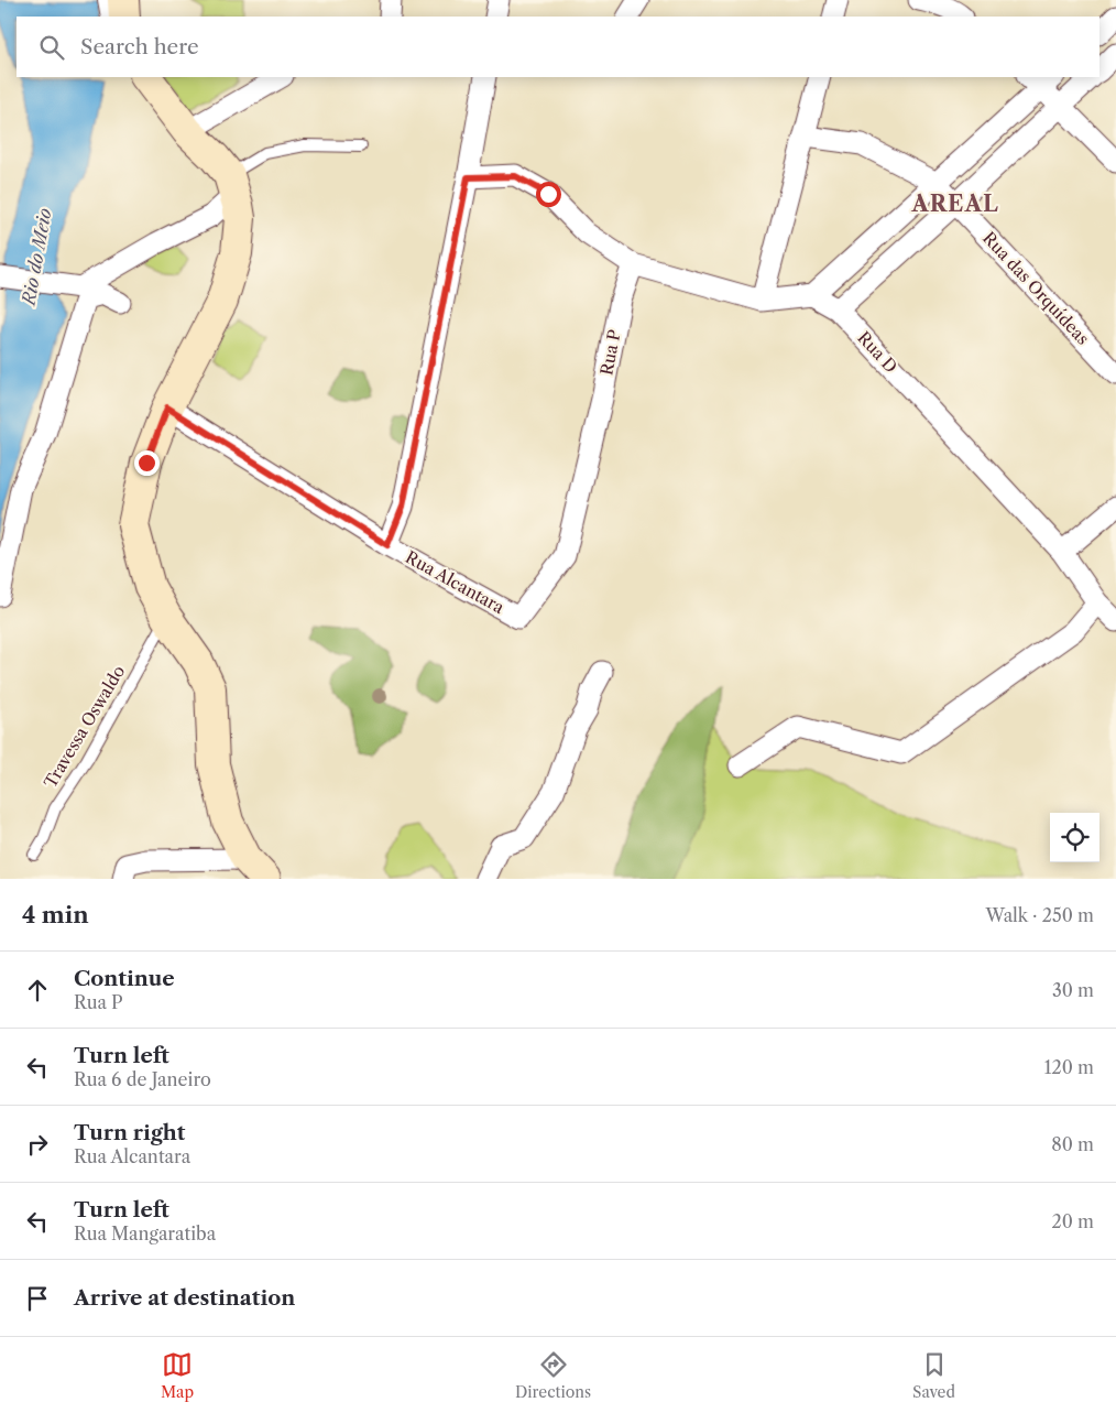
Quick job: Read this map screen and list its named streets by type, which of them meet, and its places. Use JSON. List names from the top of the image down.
{
  "streets": {
    "street": [
      "Rua das Orquídeas",
      "Rua P",
      "Rua D",
      "Rua Alcantara"
    ],
    "lane": ["Travessa Oswaldo"]
  },
  "crossings": [
    ["Rua P", "Rua Alcantara"]
  ],
  "districts": ["AREAL"],
  "water": ["Rio do Meio"],
  "page": {
    "search": "Search here",
    "heading": ["4 min", "Walk · 250 m"],
    "list": [
      ["Continue", "Rua P", "30 m"],
      ["Turn left", "Rua 6 de Janeiro", "120 m"],
      ["Turn right", "Rua Alcantara", "80 m"],
      ["Turn left", "Rua Mangaratiba", "20 m"],
      "Arrive at destination"
    ],
    "nav": ["Map", "Directions", "Saved"]
  }
}
